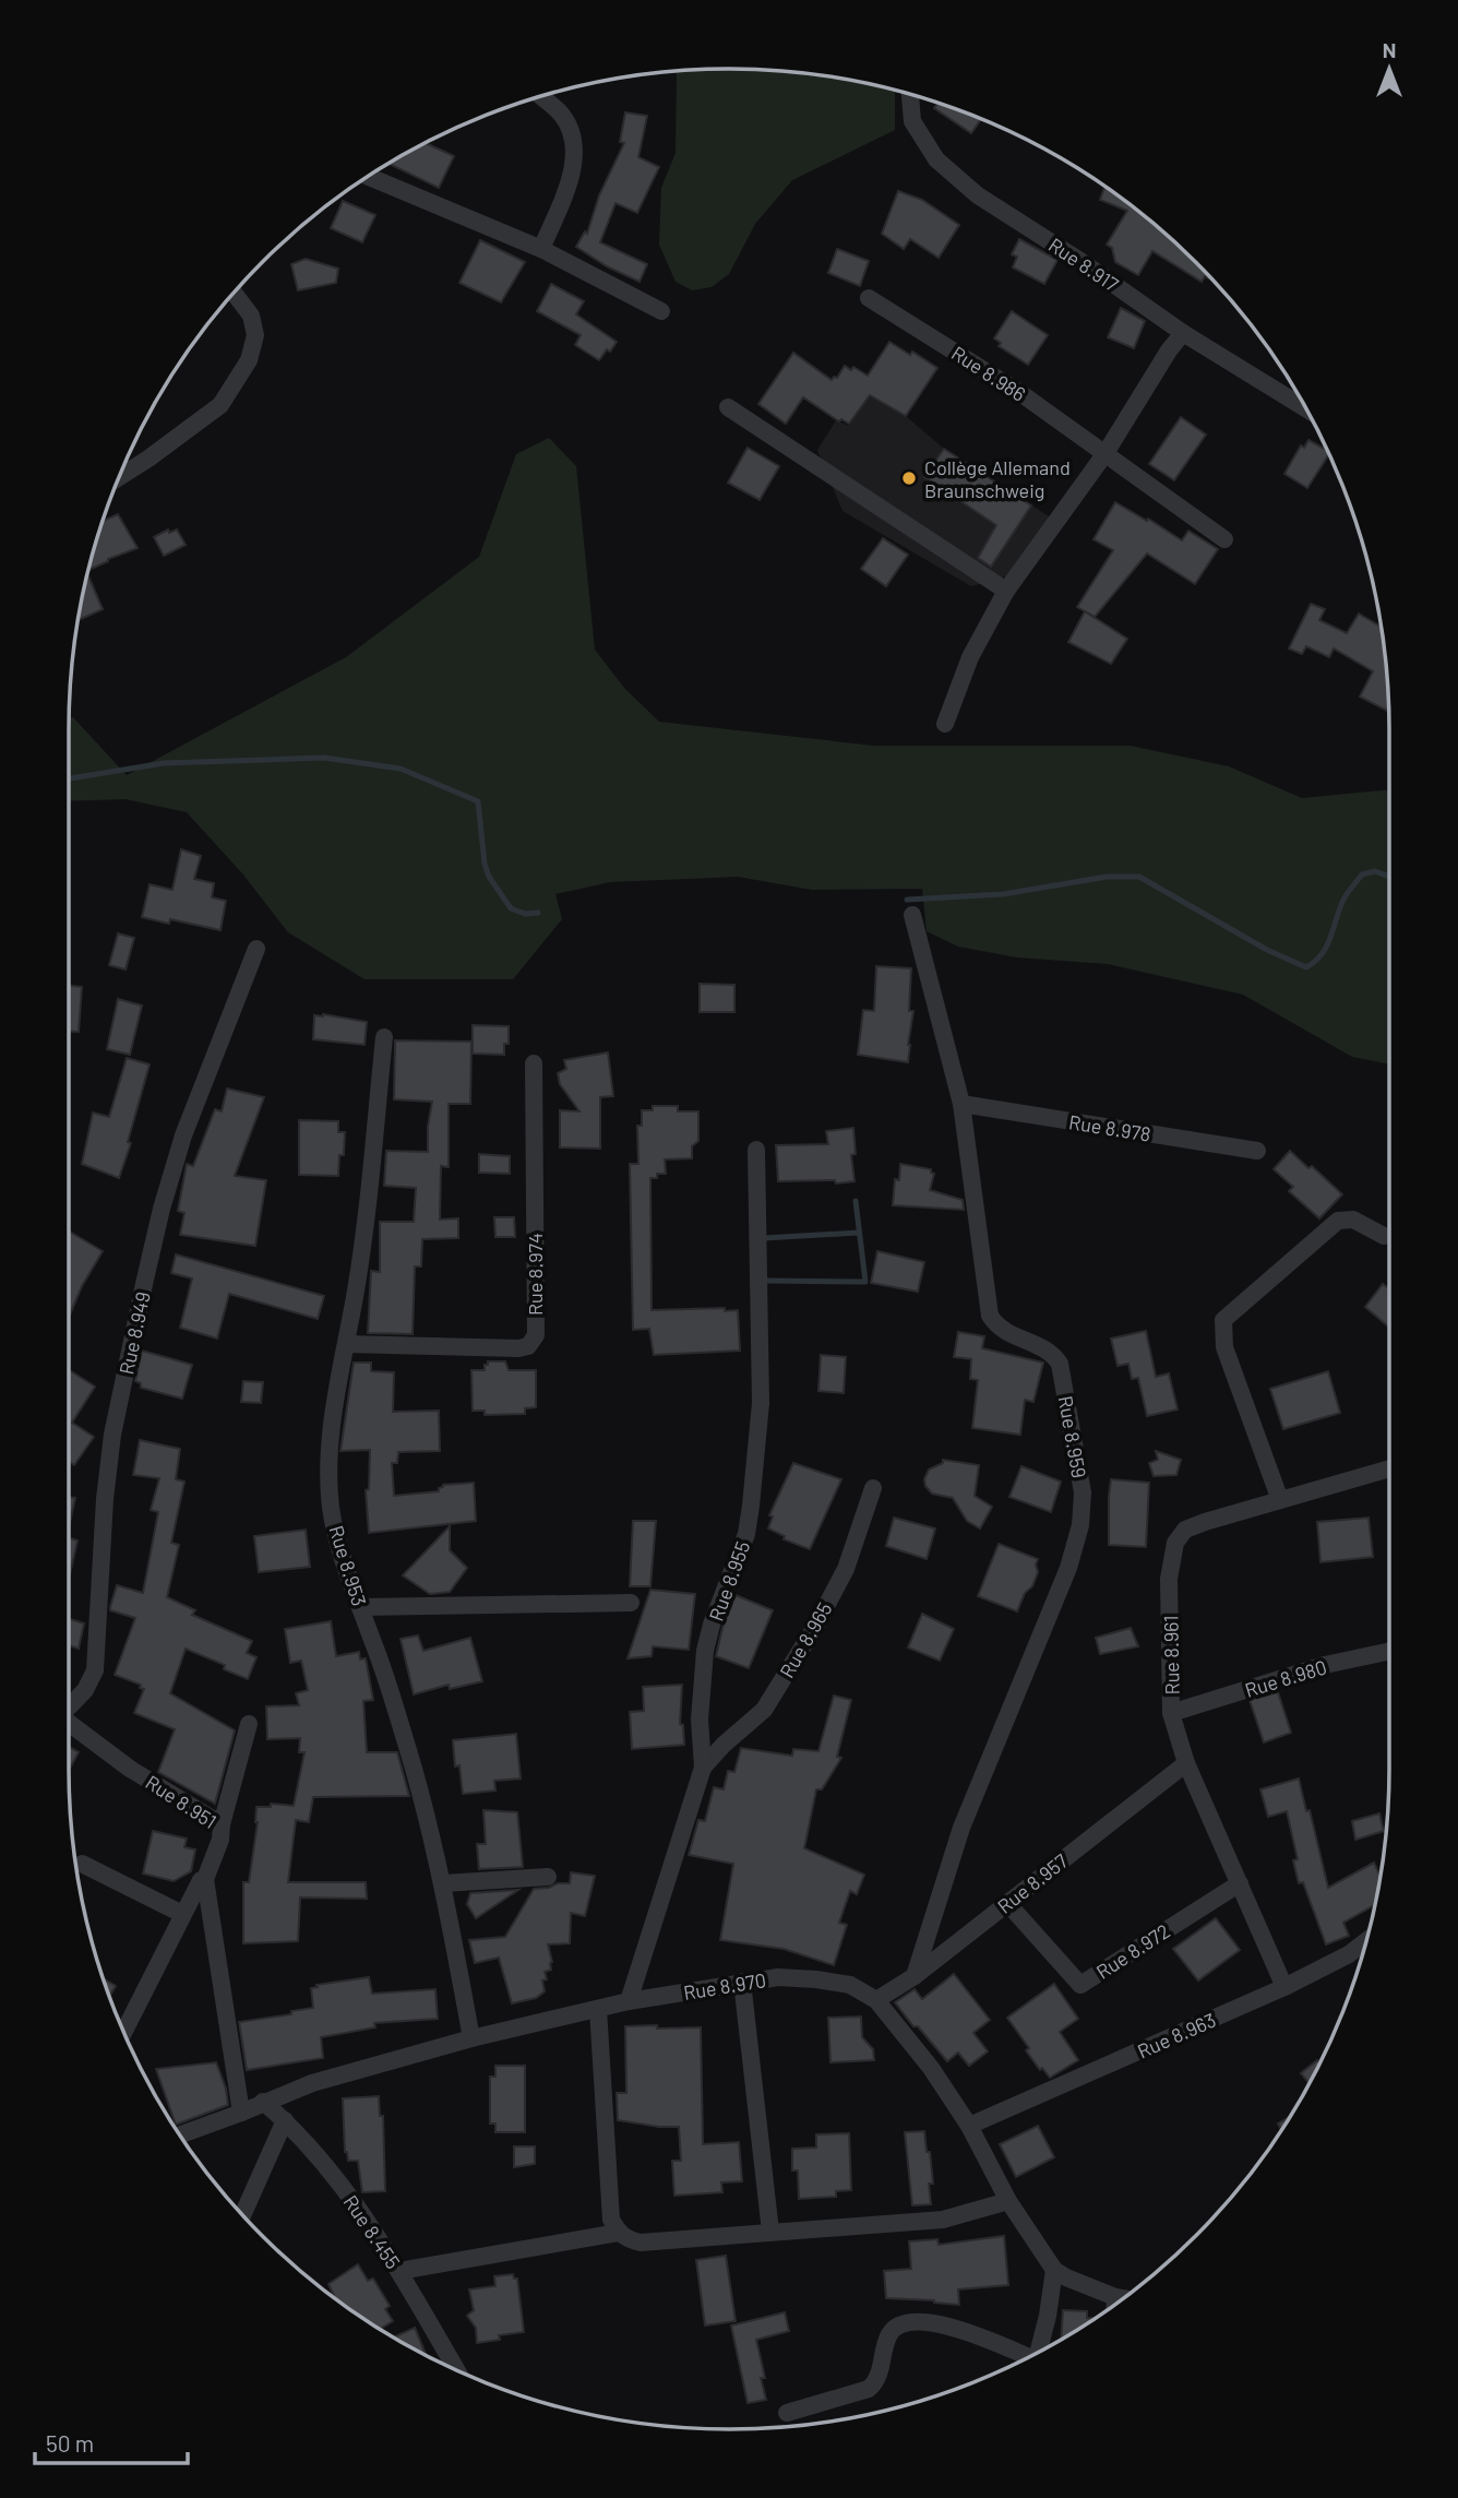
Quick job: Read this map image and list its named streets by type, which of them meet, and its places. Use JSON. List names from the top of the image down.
{
  "streets": {
    "street": [
      "Rue 8.917",
      "Rue 8.986",
      "Rue 8.978",
      "Rue 8.974",
      "Rue 8.949",
      "Rue 8.959",
      "Rue 8.953",
      "Rue 8.955",
      "Rue 8.965",
      "Rue 8.961",
      "Rue 8.980",
      "Rue 8.951",
      "Rue 8.957",
      "Rue 8.972",
      "Rue 8.970",
      "Rue 8.963",
      "Rue 8.455"
    ]
  },
  "crossings": [
    ["Rue 8.978", "Rue 8.959"],
    ["Rue 8.974", "Rue 8.953"],
    ["Rue 8.959", "Rue 8.957"],
    ["Rue 8.953", "Rue 8.970"],
    ["Rue 8.955", "Rue 8.965"],
    ["Rue 8.955", "Rue 8.970"],
    ["Rue 8.961", "Rue 8.980"],
    ["Rue 8.961", "Rue 8.957"],
    ["Rue 8.961", "Rue 8.972"],
    ["Rue 8.961", "Rue 8.963"],
    ["Rue 8.957", "Rue 8.972"],
    ["Rue 8.957", "Rue 8.970"],
    ["Rue 8.970", "Rue 8.963"],
    ["Rue 8.970", "Rue 8.455"]
  ],
  "places": ["Collège Allemand Braunschweig"],
  "scale_bar": "50 m",
  "north": "top"
}
